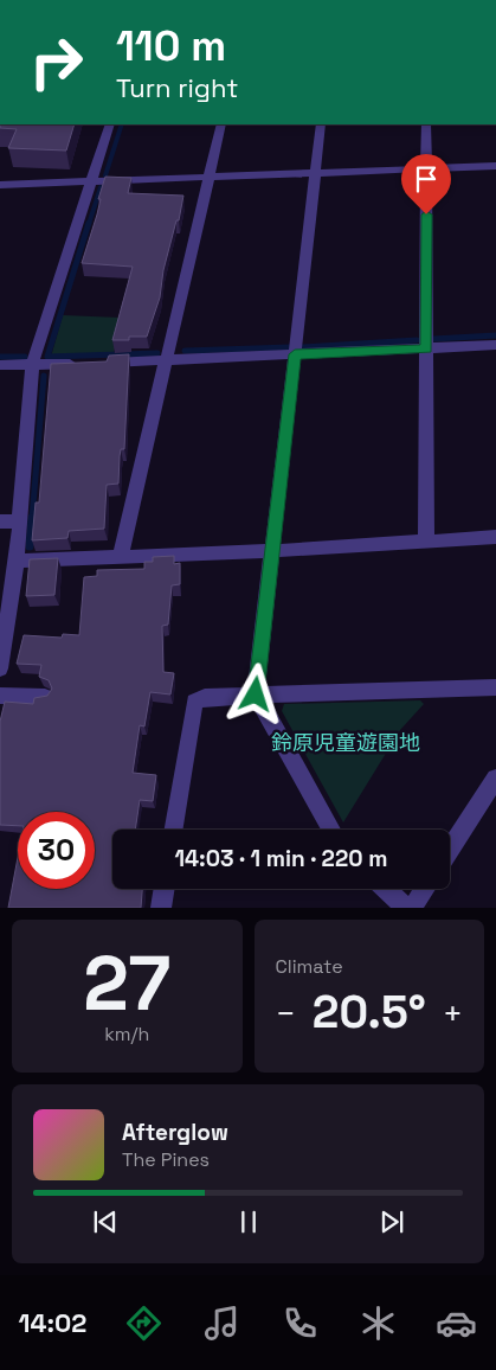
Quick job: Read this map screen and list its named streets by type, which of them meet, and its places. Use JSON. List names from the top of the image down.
{
  "parks": ["鈴原児童遊園地"],
  "page": {
    "turn": ["110 m", "Turn right"],
    "limit": "30",
    "trip": "14:03 · 1 min · 220 m",
    "tile": [
      ["27", "km/h"],
      "Climate"
    ],
    "heat": ["−", "20.5°", "+"],
    "song": ["Afterglow", "The Pines"],
    "tabs": "14:02"
  }
}
